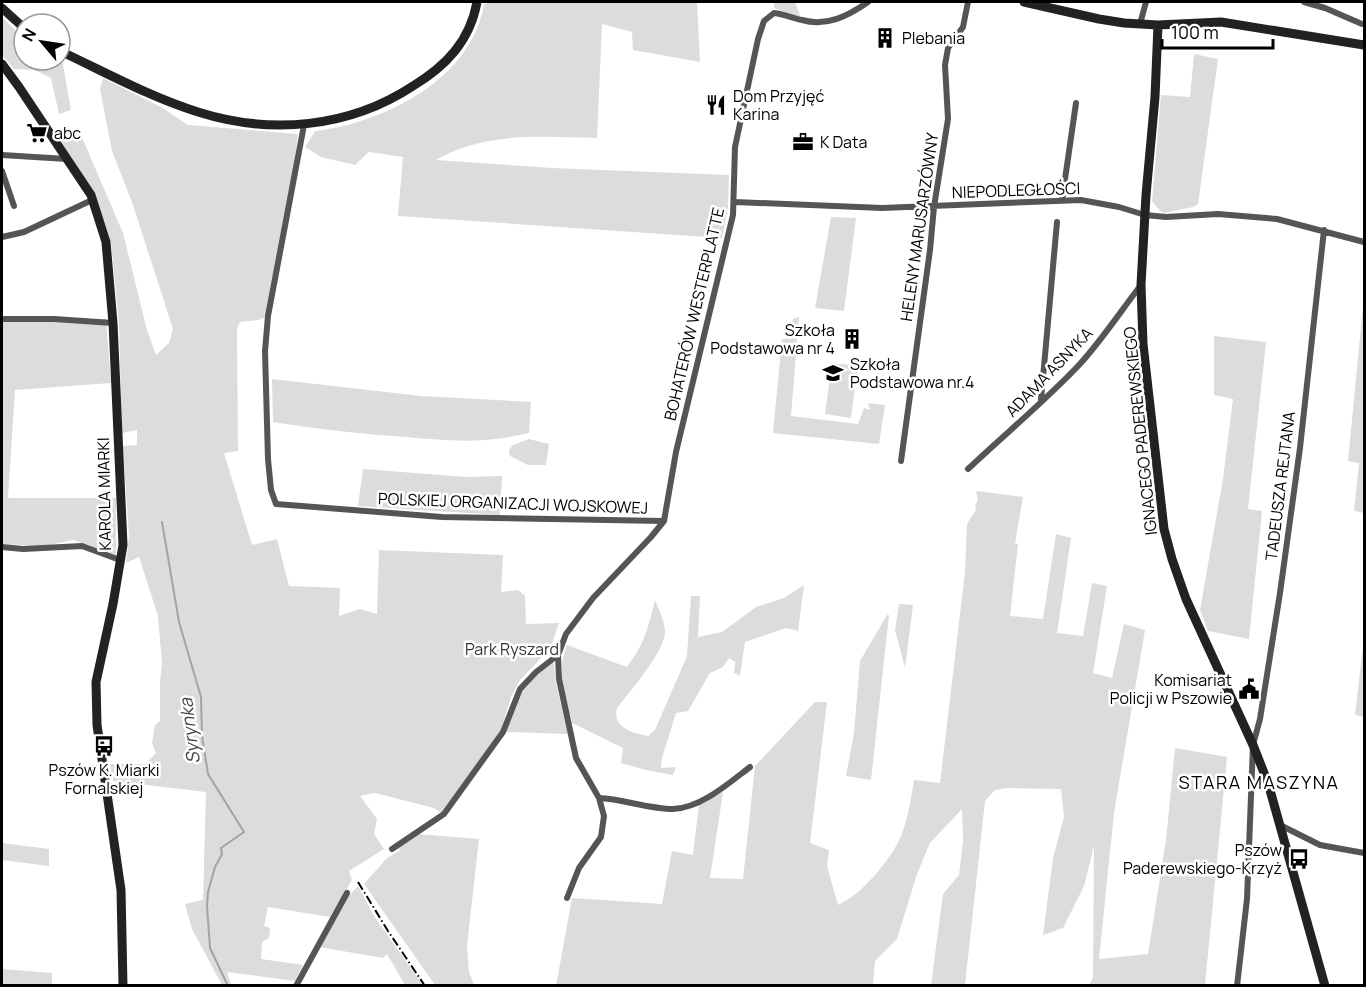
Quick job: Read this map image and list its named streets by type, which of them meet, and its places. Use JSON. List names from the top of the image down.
{
  "streets": {
    "street": [
      "NIEPODLEGŁOŚCI",
      "HELENY MARUSARZÓWNY",
      "BOHATERÓW WESTERPLATTE",
      "ADAMA ASNYKA",
      "IGNACEGO PADEREWSKIEGO",
      "TADEUSZA REJTANA",
      "KAROLA MIARKI",
      "POLSKIEJ ORGANIZACJI WOJSKOWEJ"
    ]
  },
  "crossings": [
    ["NIEPODLEGŁOŚCI", "HELENY MARUSARZÓWNY"],
    ["NIEPODLEGŁOŚCI", "BOHATERÓW WESTERPLATTE"],
    ["NIEPODLEGŁOŚCI", "IGNACEGO PADEREWSKIEGO"],
    ["NIEPODLEGŁOŚCI", "TADEUSZA REJTANA"],
    ["BOHATERÓW WESTERPLATTE", "POLSKIEJ ORGANIZACJI WOJSKOWEJ"],
    ["ADAMA ASNYKA", "IGNACEGO PADEREWSKIEGO"],
    ["IGNACEGO PADEREWSKIEGO", "TADEUSZA REJTANA"]
  ],
  "districts": ["STARA MASZYNA"],
  "water": ["Syrynka"],
  "parks": ["Park Ryszard"],
  "places": {
    "building": ["Plebania", "Szkoła Podstawowa nr 4"],
    "restaurant": ["Dom Przyjęć Karina"],
    "supermarket": ["abc"],
    "office": ["K Data"],
    "school or university": ["Szkoła Podstawowa nr.4"],
    "public building": ["Komisariat Policji w Pszowie"],
    "bus stop": ["Pszów K. Miarki Fornalskiej", "Pszów Paderewskiego-Krzyż"]
  },
  "scale_bar": "100 m",
  "north": "top left"
}
